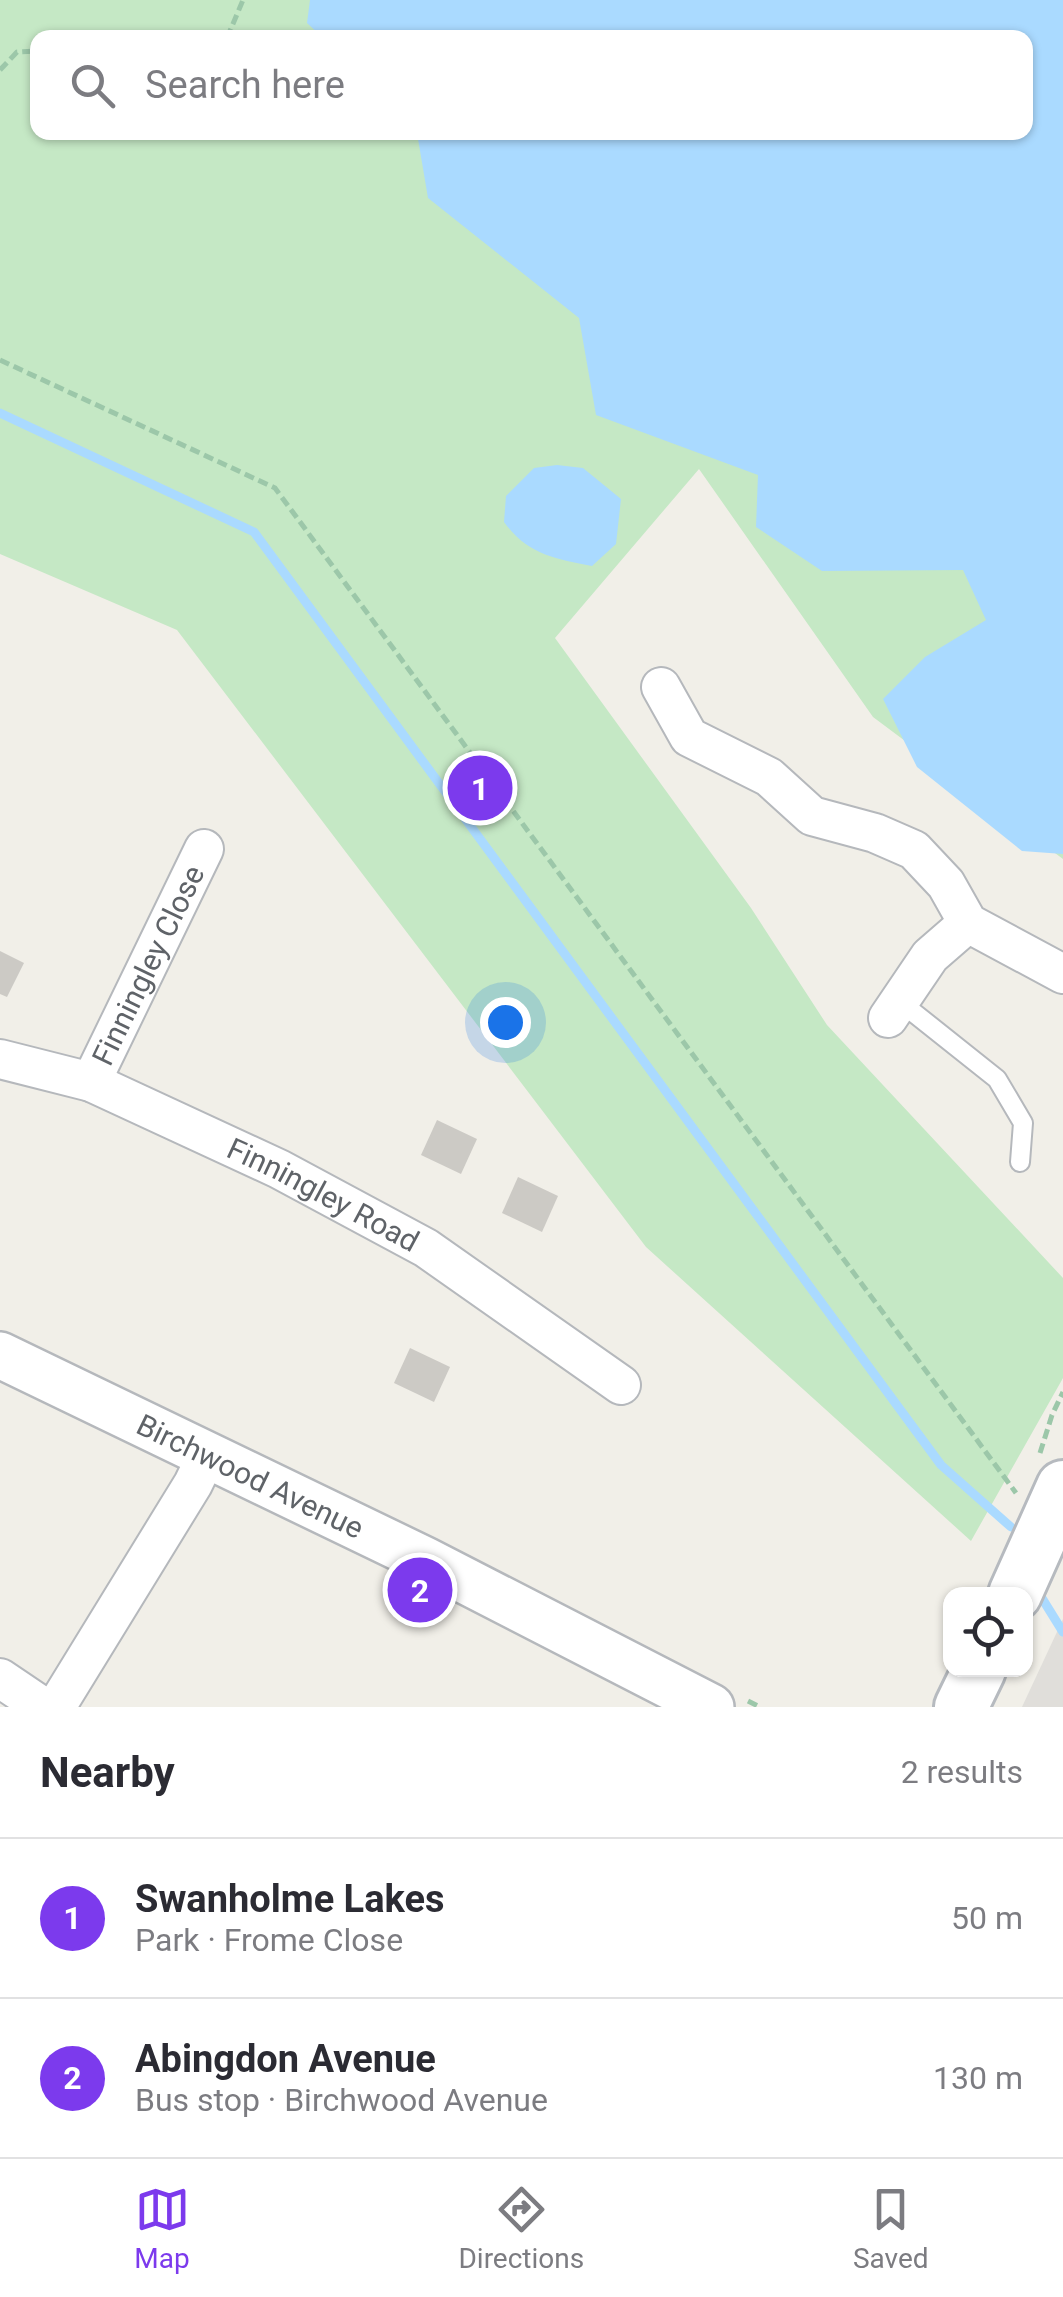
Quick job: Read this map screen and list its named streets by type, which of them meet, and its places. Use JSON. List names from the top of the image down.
{
  "streets": {
    "street": ["Finningley Close", "Finningley Road", "Birchwood Avenue"]
  },
  "crossings": [
    ["Finningley Close", "Finningley Road"]
  ],
  "page": {
    "search": "Search here",
    "pins": ["1", "2"],
    "heading": ["Nearby", "2 results"],
    "list": [
      {
        "mark": "1",
        "name": "Swanholme Lakes",
        "note": "Park · Frome Close",
        "value": "50 m"
      },
      {
        "mark": "2",
        "name": "Abingdon Avenue",
        "note": "Bus stop · Birchwood Avenue",
        "value": "130 m"
      }
    ],
    "nav": ["Map", "Directions", "Saved"]
  }
}
